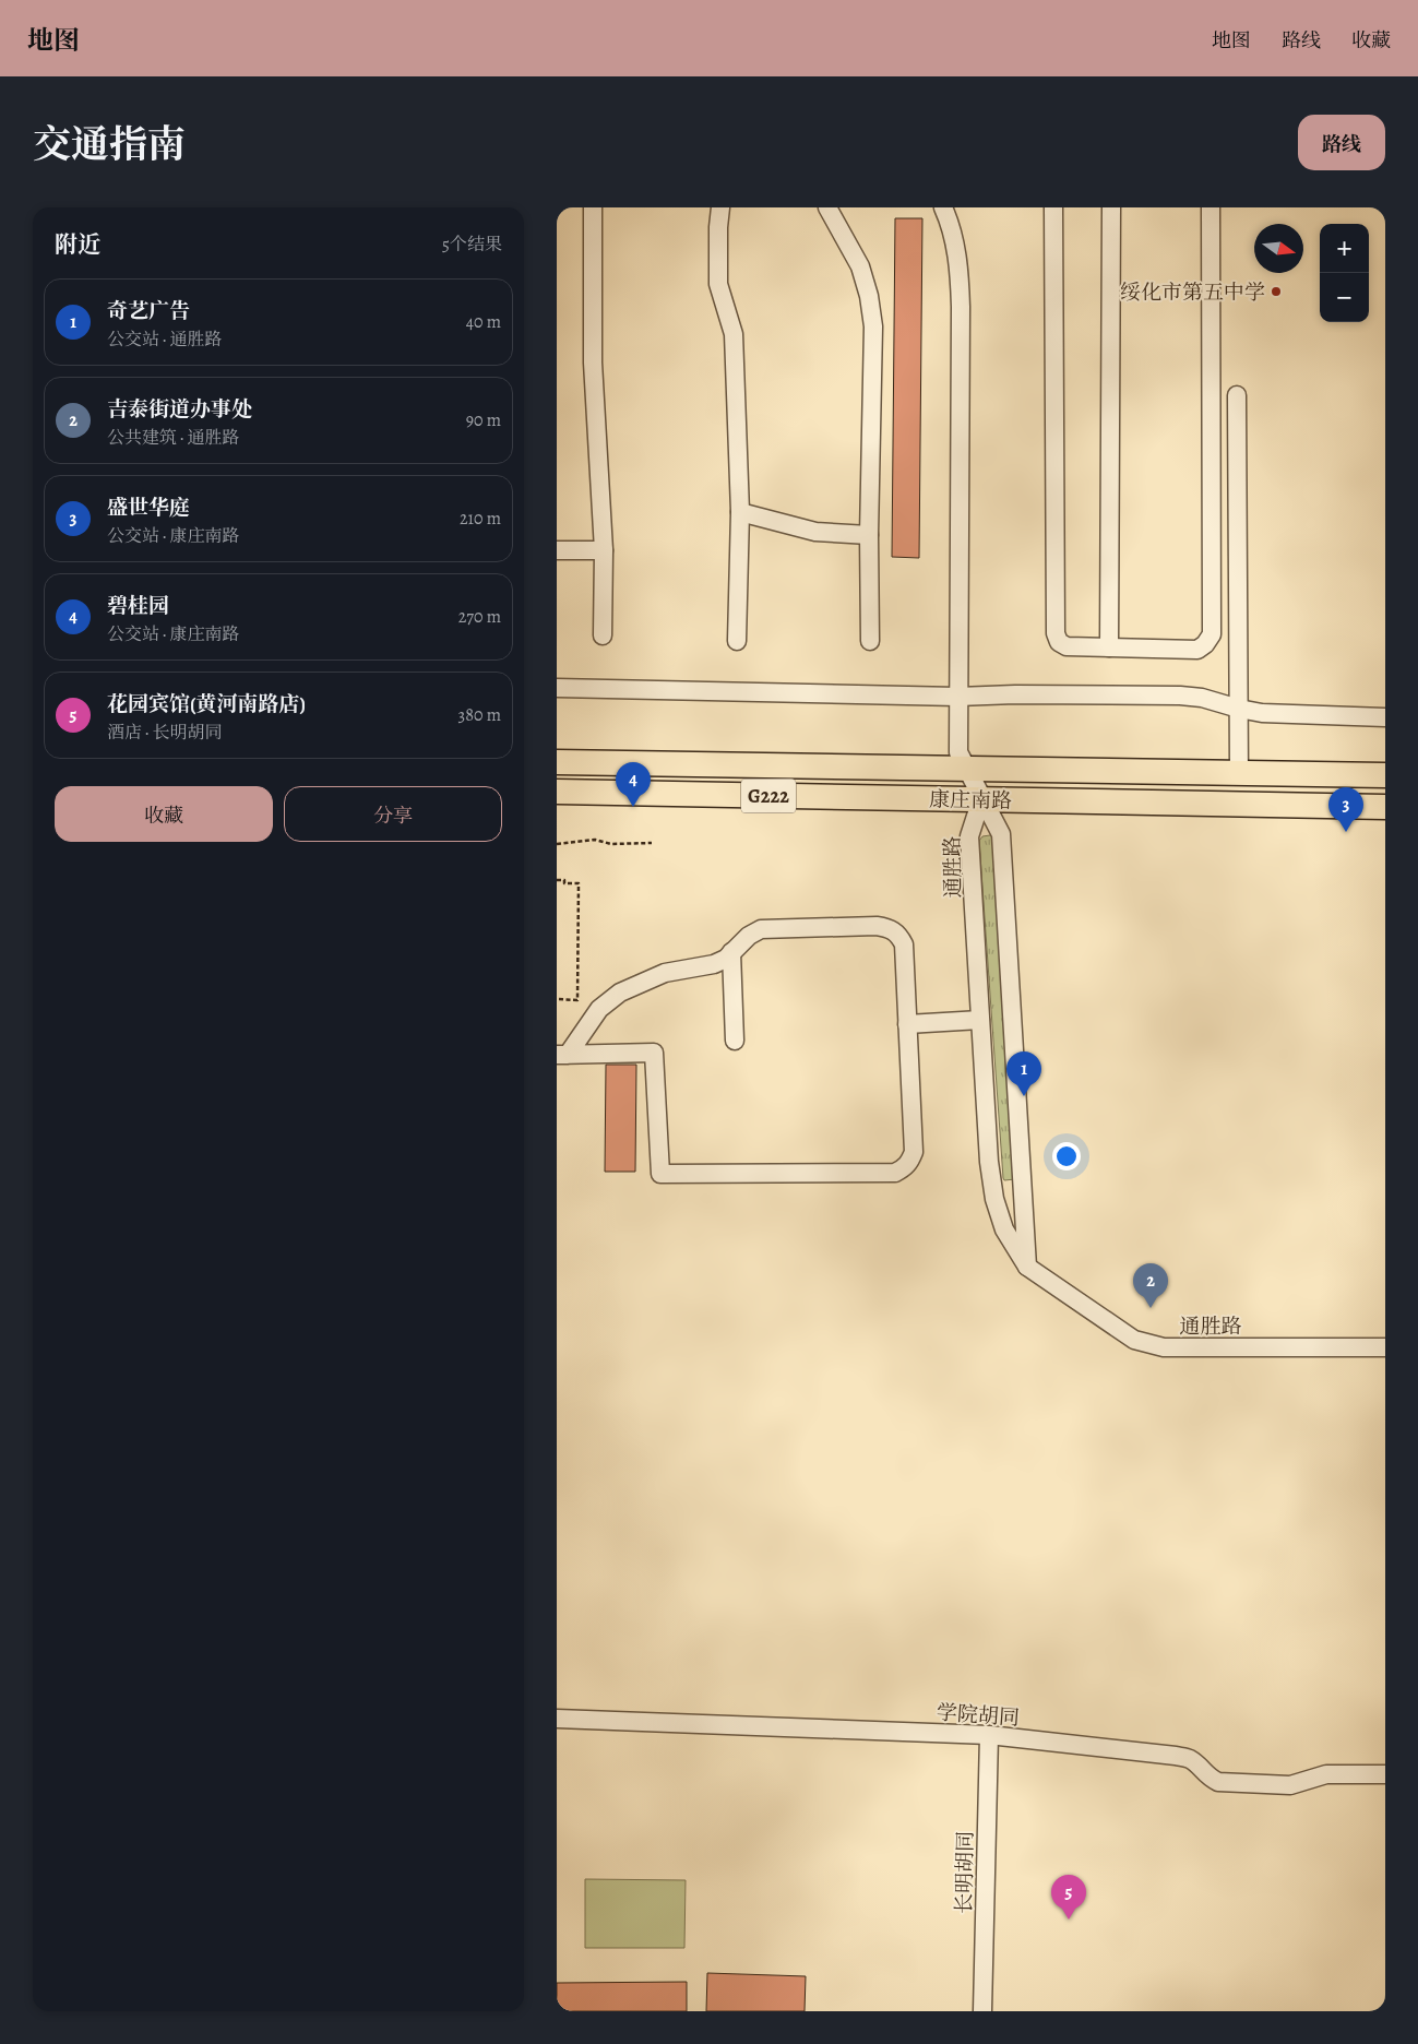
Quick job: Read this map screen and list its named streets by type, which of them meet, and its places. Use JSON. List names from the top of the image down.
{
  "streets": {
    "highway": ["G222", "康庄南路"],
    "street": ["通胜路", "学院胡同", "长明胡同"]
  },
  "crossings": [
    ["康庄南路", "通胜路"],
    ["学院胡同", "长明胡同"]
  ],
  "places": ["绥化市第五中学"],
  "north": "right",
  "page": {
    "header": "地图",
    "nav": ["地图", "路线", "收藏"],
    "title": "交通指南",
    "buttons": [
      "路线",
      ["收藏", "分享"]
    ],
    "heading": ["附近", "5个结果"],
    "map_buttons": ["+", "−"],
    "list": [
      {
        "mark": "1",
        "name": "奇艺广告",
        "note": "公交站 · 通胜路",
        "value": "40 m"
      },
      {
        "mark": "2",
        "name": "吉泰街道办事处",
        "note": "公共建筑 · 通胜路",
        "value": "90 m"
      },
      {
        "mark": "3",
        "name": "盛世华庭",
        "note": "公交站 · 康庄南路",
        "value": "210 m"
      },
      {
        "mark": "4",
        "name": "碧桂园",
        "note": "公交站 · 康庄南路",
        "value": "270 m"
      },
      {
        "mark": "5",
        "name": "花园宾馆(黄河南路店)",
        "note": "酒店 · 长明胡同",
        "value": "380 m"
      }
    ],
    "pins": [
      "4",
      "3",
      "1",
      "2",
      "5"
    ]
  }
}
